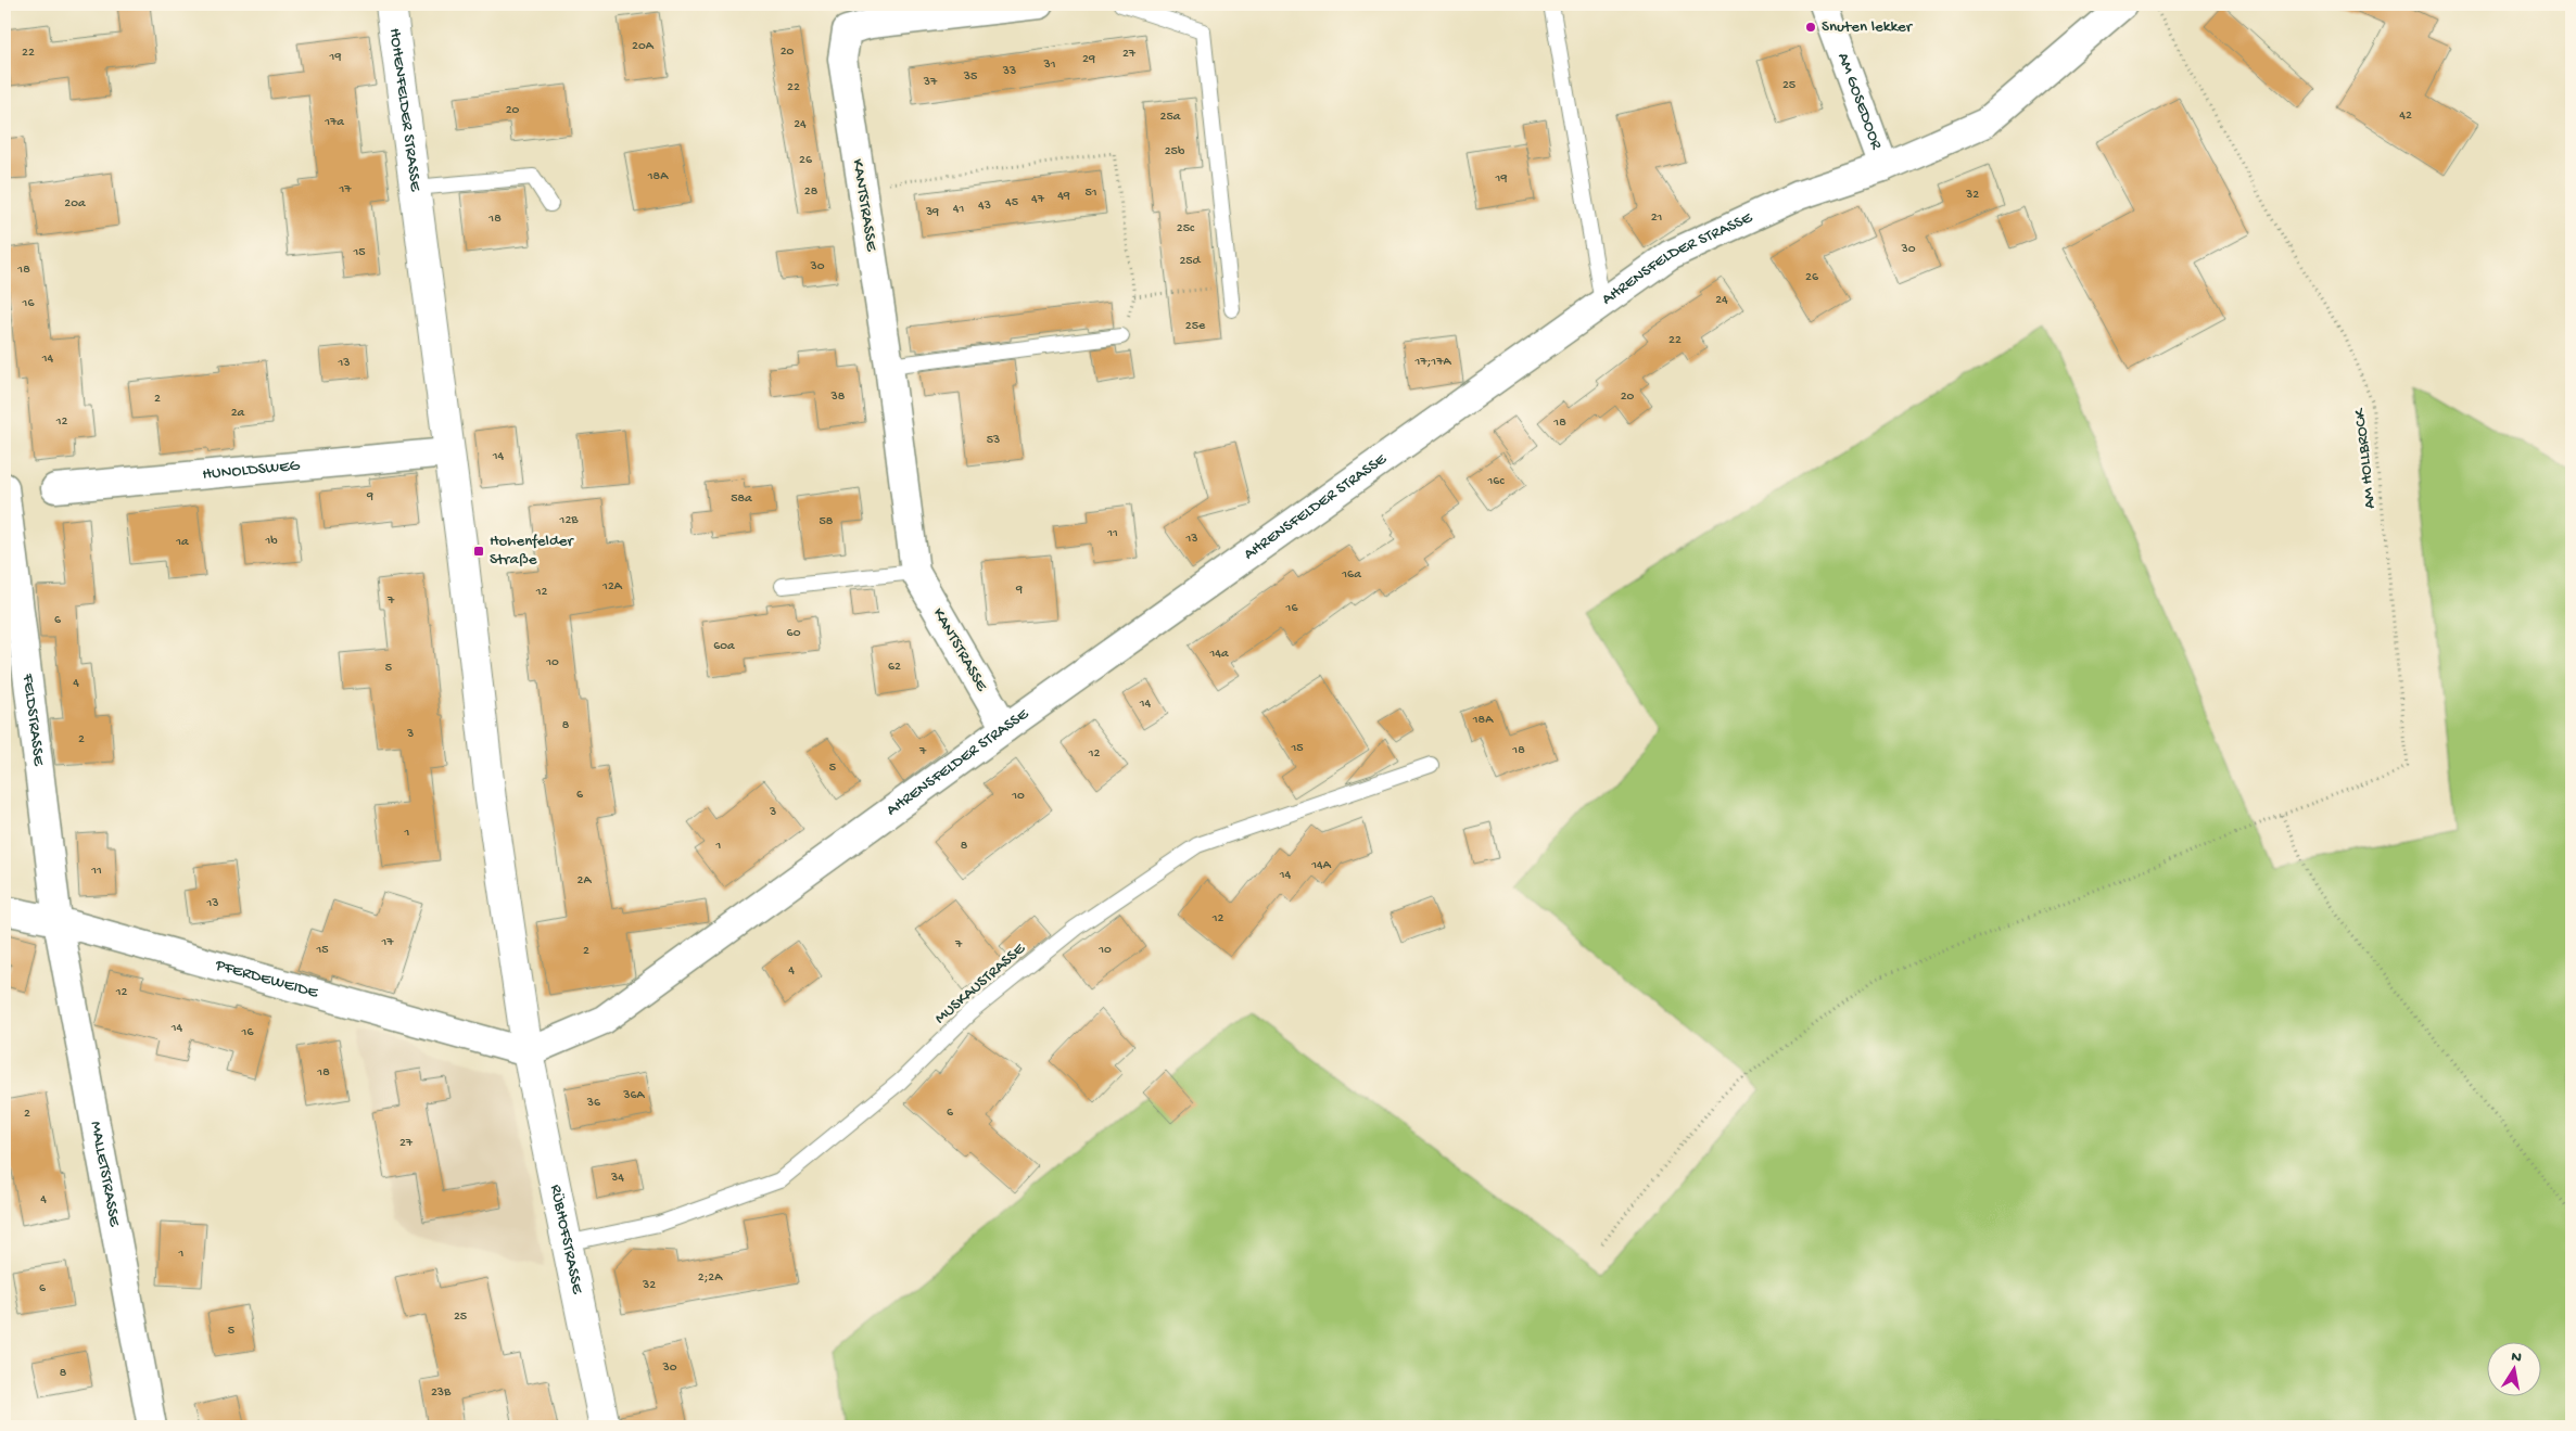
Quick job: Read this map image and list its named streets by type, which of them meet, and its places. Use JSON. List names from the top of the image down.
{
  "streets": {
    "street": [
      "AM GOSEDOOR",
      "HOHENFELDER STRASSE",
      "KANTSTRASSE",
      "AHRENSFELDER STRASSE",
      "HUNOLDSWEG",
      "FELDSTRASSE",
      "PFERDEWEIDE",
      "MALLETSTRASSE",
      "RÜBHOFSTRASSE"
    ],
    "lane": ["MUSKAUSTRASSE"],
    "path": ["AM HOLLBROCK"]
  },
  "crossings": [
    ["AM GOSEDOOR", "AHRENSFELDER STRASSE"],
    ["HOHENFELDER STRASSE", "AHRENSFELDER STRASSE"],
    ["HOHENFELDER STRASSE", "HUNOLDSWEG"],
    ["HOHENFELDER STRASSE", "PFERDEWEIDE"],
    ["HOHENFELDER STRASSE", "RÜBHOFSTRASSE"],
    ["KANTSTRASSE", "AHRENSFELDER STRASSE"],
    ["AHRENSFELDER STRASSE", "PFERDEWEIDE"],
    ["AHRENSFELDER STRASSE", "RÜBHOFSTRASSE"],
    ["FELDSTRASSE", "PFERDEWEIDE"],
    ["FELDSTRASSE", "MALLETSTRASSE"],
    ["PFERDEWEIDE", "MALLETSTRASSE"],
    ["PFERDEWEIDE", "RÜBHOFSTRASSE"],
    ["MUSKAUSTRASSE", "RÜBHOFSTRASSE"]
  ],
  "places": {
    "other": ["Snuten lekker"],
    "transit": ["Hohenfelder Straße"]
  },
  "house_numbers": [
    "20A",
    "20",
    "22",
    "27",
    "19",
    "29",
    "31",
    "33",
    "35",
    "37",
    "25",
    "22",
    "20",
    "42",
    "25a",
    "17a",
    "24",
    "25b",
    "26",
    "18A",
    "19",
    "17",
    "28",
    "51",
    "32",
    "49",
    "47",
    "45",
    "20a",
    "43",
    "41",
    "39",
    "21",
    "18",
    "25c",
    "30",
    "15",
    "25d",
    "30",
    "18",
    "26",
    "24",
    "16",
    "25e",
    "22",
    "14",
    "17;17A",
    "13",
    "38",
    "20",
    "2",
    "2a",
    "12",
    "18",
    "53",
    "14",
    "16c",
    "9",
    "58a",
    "12B",
    "58",
    "11",
    "13",
    "1b",
    "1a",
    "16a",
    "12A",
    "9",
    "12",
    "7",
    "16",
    "6",
    "60",
    "60a",
    "14a",
    "10",
    "62",
    "5",
    "4",
    "14",
    "18A",
    "8",
    "3",
    "2",
    "15",
    "18",
    "7",
    "12",
    "5",
    "6",
    "10",
    "3",
    "1",
    "1",
    "8",
    "14A",
    "11",
    "14",
    "2A",
    "13",
    "12",
    "17",
    "7",
    "15",
    "10",
    "2",
    "4",
    "12",
    "14",
    "16",
    "18",
    "36A",
    "36",
    "6",
    "2",
    "27",
    "34",
    "4",
    "1",
    "2;2A",
    "32",
    "6",
    "25",
    "5",
    "30",
    "8",
    "23B"
  ],
  "north": "top"
}
